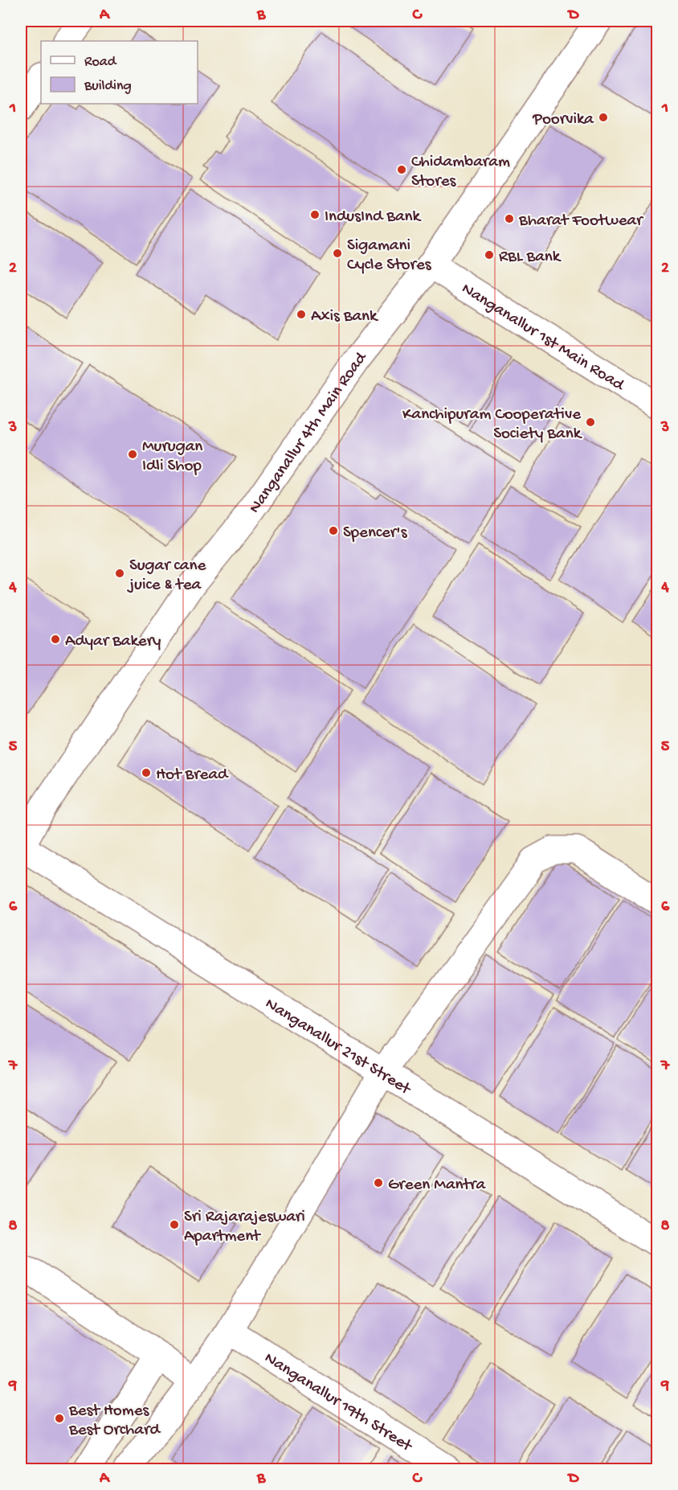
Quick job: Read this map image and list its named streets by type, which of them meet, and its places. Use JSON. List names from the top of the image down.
{
  "streets": {
    "street": [
      "Nanganallur 1st Main Road",
      "Nanganallur 4th Main Road",
      "Nanganallur 21st Street",
      "Nanganallur 19th Street"
    ]
  },
  "crossings": [
    ["Nanganallur 1st Main Road", "Nanganallur 4th Main Road"],
    ["Nanganallur 4th Main Road", "Nanganallur 21st Street"]
  ],
  "places": [
    "Poorvika",
    "Chidambaram Stores",
    "IndusInd Bank",
    "Bharat Footwear",
    "Sigamani Cycle Stores",
    "RBL Bank",
    "Axis Bank",
    "Kanchipuram Cooperative Society Bank",
    "Murugan Idli Shop",
    "Spencer's",
    "Sugar cane juice & tea",
    "Adyar Bakery",
    "Hot Bread",
    "Green Mantra",
    "Sri Rajarajeswari Apartment",
    "Best Homes Best Orchard"
  ],
  "legend": ["Road", "Building"],
  "grid": {
    "columns": [
      "A",
      "B",
      "C",
      "D"
    ],
    "rows": [
      "1",
      "2",
      "3",
      "4",
      "5",
      "6",
      "7",
      "8",
      "9"
    ]
  }
}
